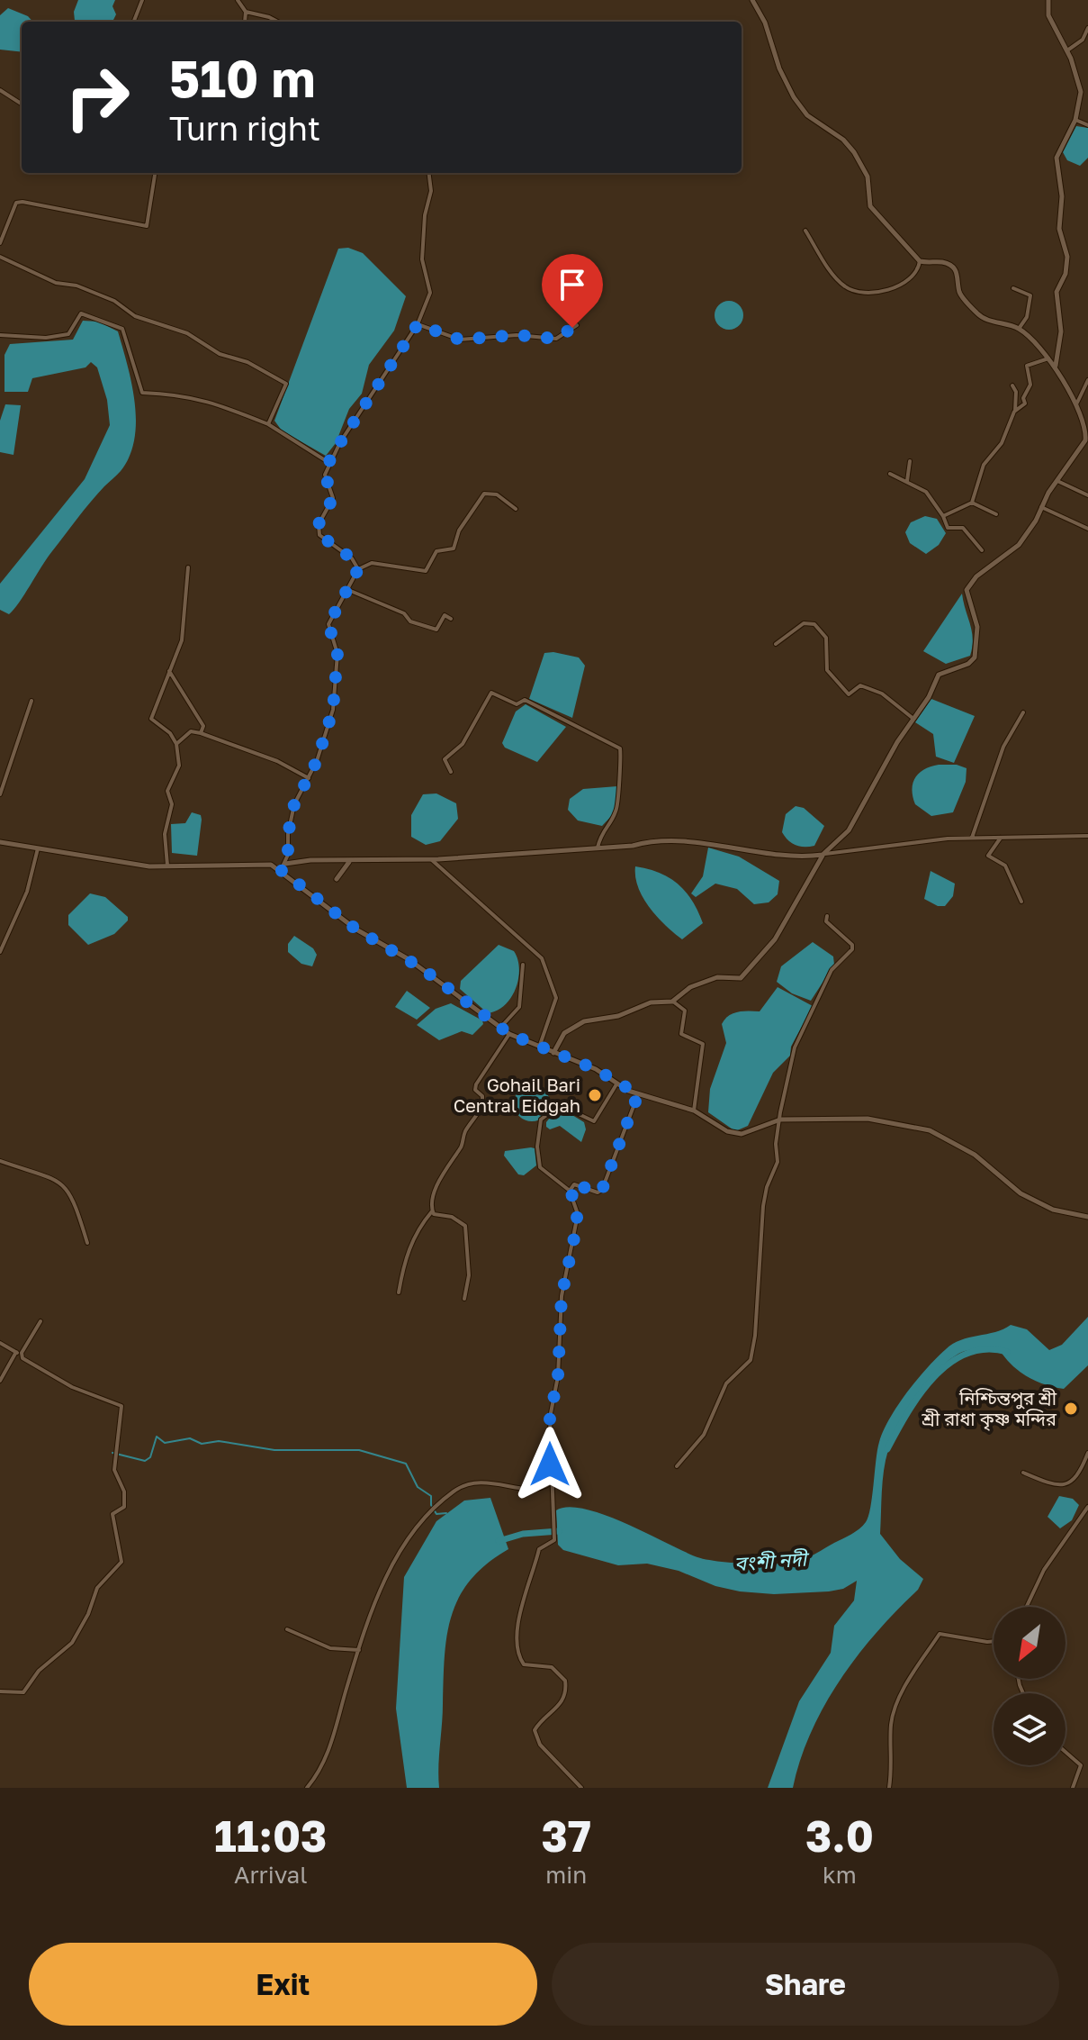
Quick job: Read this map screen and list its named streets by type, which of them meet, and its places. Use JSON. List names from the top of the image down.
{
  "water": ["বংশী নদী"],
  "places": ["Gohail Bari Central Eidgah", "নিশ্চিন্তপুর শ্রী শ্রী রাধা কৃষ্ণ মন্দির"],
  "north": "bottom left",
  "page": {
    "turn": ["510 m", "Turn right"],
    "eta": [
      "11:03",
      "Arrival",
      "37",
      "min",
      "3.0",
      "km"
    ],
    "buttons": ["Exit", "Share"]
  }
}
